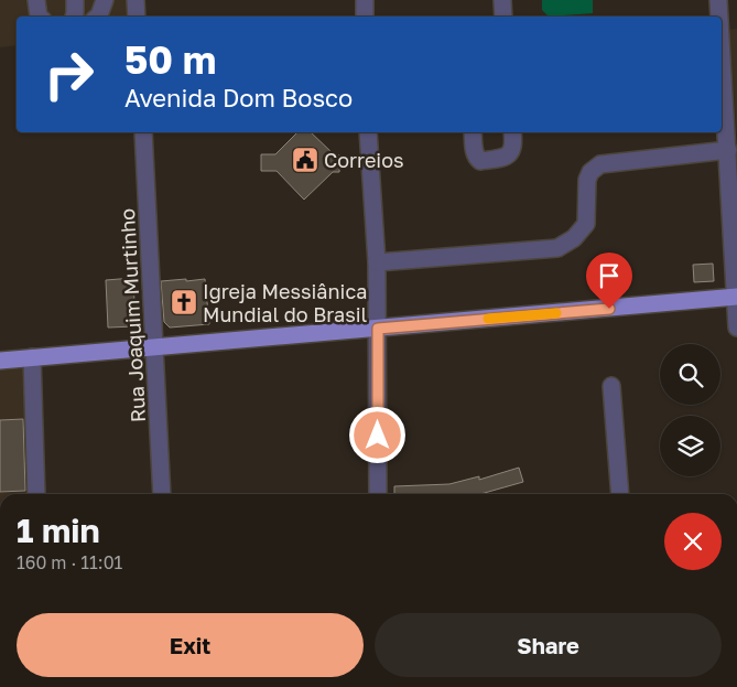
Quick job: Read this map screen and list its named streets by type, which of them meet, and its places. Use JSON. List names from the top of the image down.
{
  "streets": {
    "street": ["Rua Joaquim Murtinho"]
  },
  "places": {
    "public building": ["Correios"],
    "church": ["Igreja Messiânica Mundial do Brasil"]
  },
  "page": {
    "turn": ["50 m", "Avenida Dom Bosco"],
    "heading": ["1 min", "160 m · 11:01"],
    "buttons": ["Exit", "Share"]
  }
}
